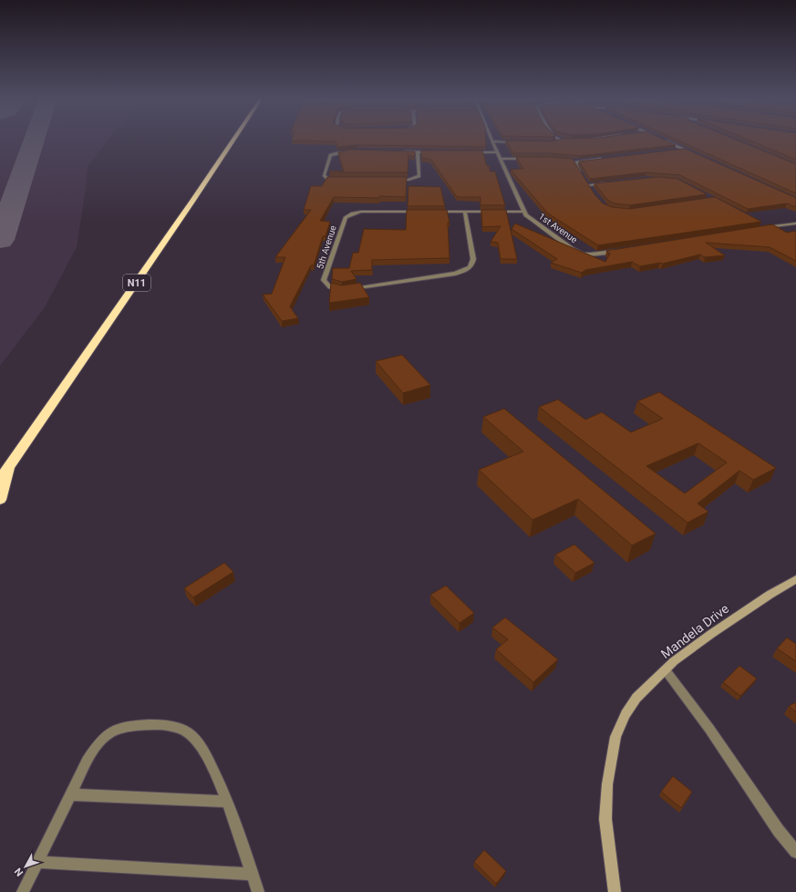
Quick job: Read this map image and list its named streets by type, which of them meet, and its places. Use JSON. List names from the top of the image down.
{
  "streets": {
    "highway": ["N11"],
    "street": ["1st Avenue", "5th Avenue", "Mandela Drive"]
  },
  "north": "bottom left"
}
